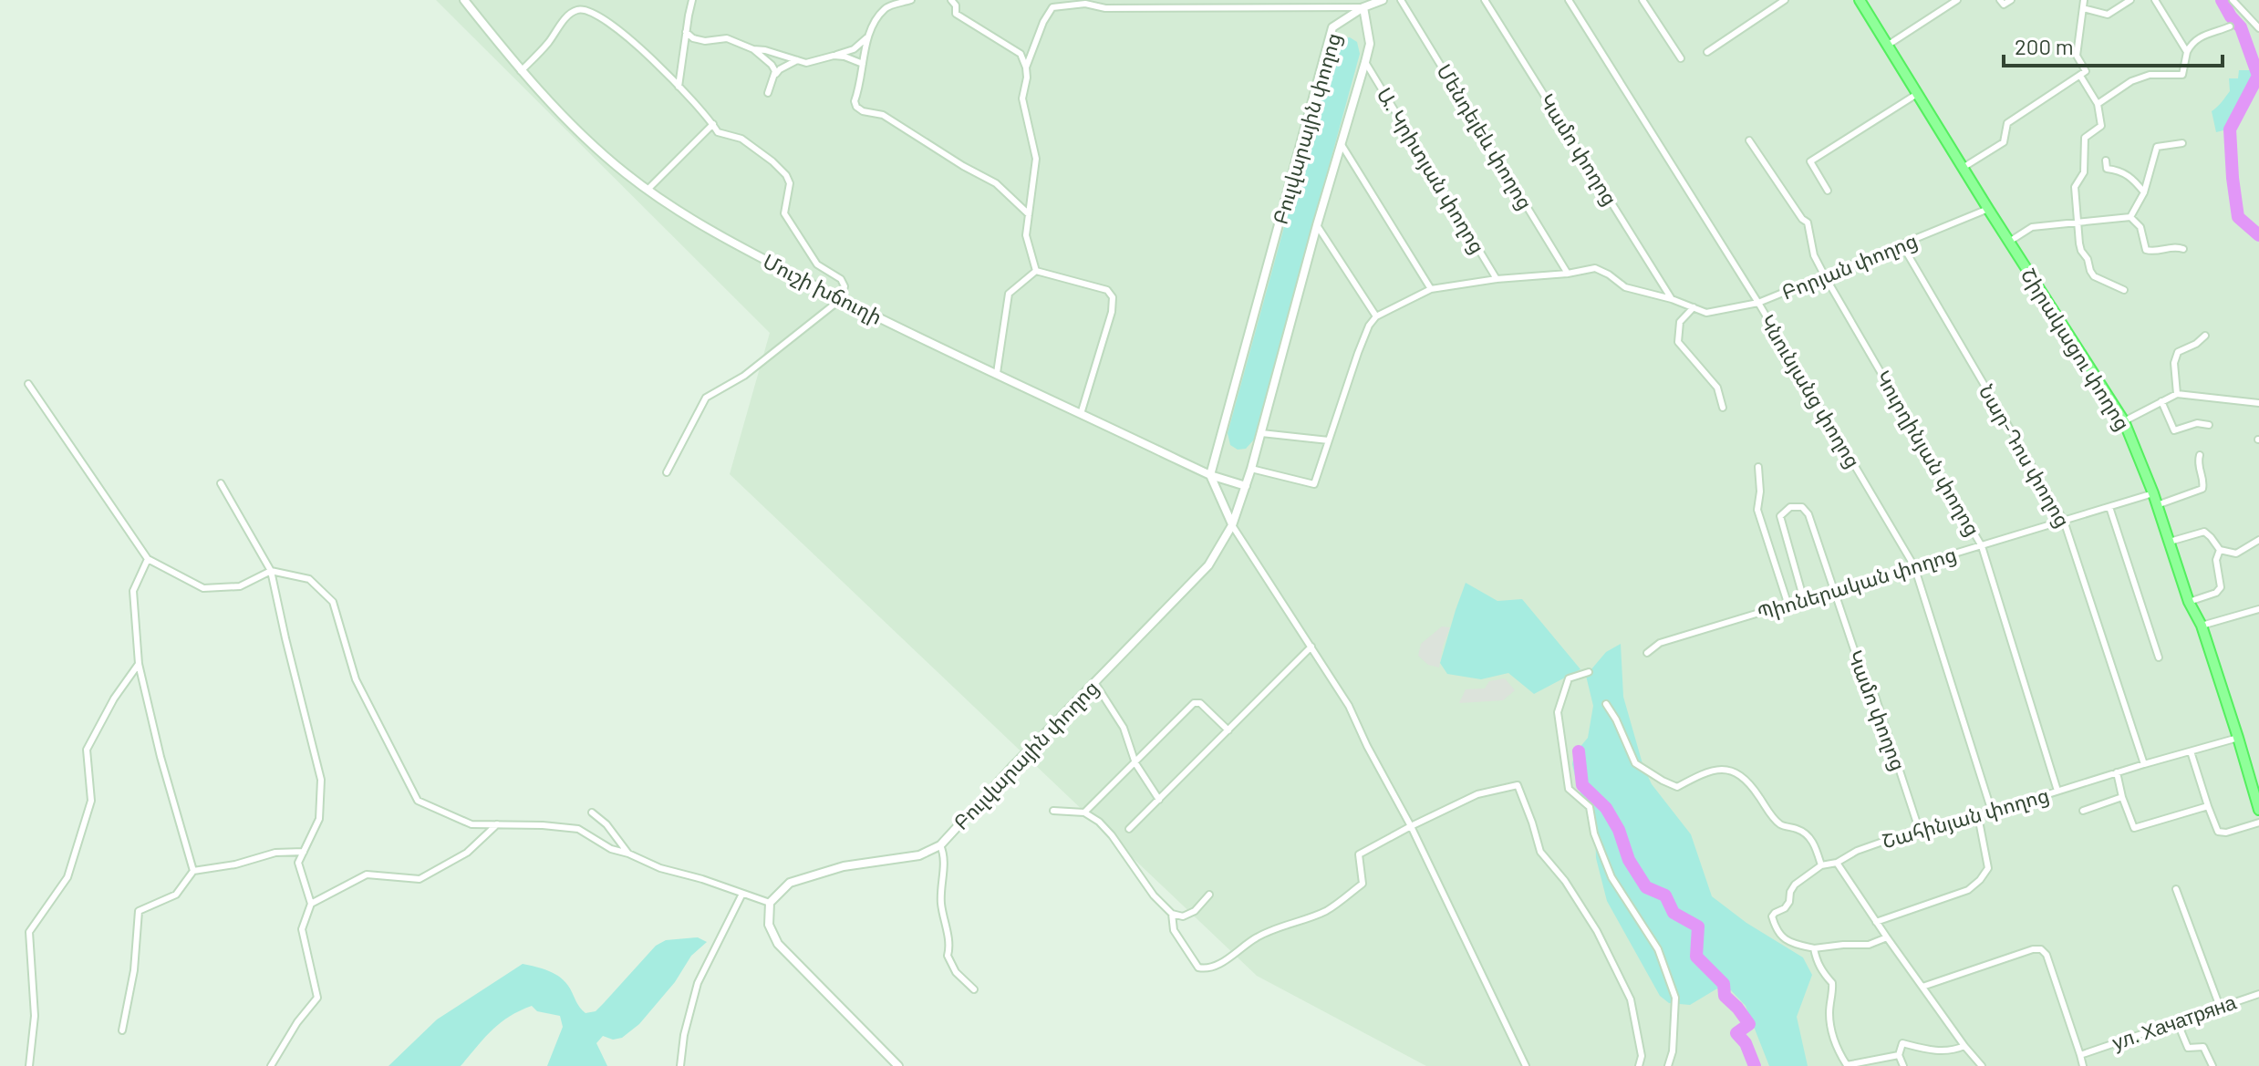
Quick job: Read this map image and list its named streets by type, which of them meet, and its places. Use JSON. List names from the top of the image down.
{
  "streets": {
    "main road": ["Շիրակացու փողոց"],
    "street": [
      "Բուլվարային փողոց",
      "Մենդելեև փողոց",
      "Կամո փողոց",
      "Ա. Կրիտյան փողոց",
      "Բորյան փողոց",
      "Մուշի խճուղի",
      "Կնունյանց փողոց",
      "Կուրղինյան փողոց",
      "Նար-Դոս փողոց",
      "Պիոներական փողոց",
      "Շահինյան փողոց",
      "ул. Хачатряна"
    ]
  },
  "crossings": [
    ["Բուլվարային փողոց", "Ա. Կրիտյան փողոց"],
    ["Բուլվարային փողոց", "Մուշի խճուղի"],
    ["Մենդելեև փողոց", "Բորյան փողոց"],
    ["Կամո փողոց", "Բորյան փողոց"],
    ["Կամո փողոց", "Պիոներական փողոց"],
    ["Կամո փողոց", "Շահինյան փողոց"],
    ["Ա. Կրիտյան փողոց", "Բորյան փողոց"],
    ["Բորյան փողոց", "Շիրակացու փողոց"],
    ["Բորյան փողոց", "Կնունյանց փողոց"],
    ["Բորյան փողոց", "Կուրղինյան փողոց"],
    ["Բորյան փողոց", "Նար-Դոս փողոց"],
    ["Շիրակացու փողոց", "Պիոներական փողոց"],
    ["Շիրակացու փողոց", "Շահինյան փողոց"],
    ["Կնունյանց փողոց", "Պիոներական փողոց"],
    ["Կնունյանց փողոց", "Շահինյան փողոց"],
    ["Կուրղինյան փողոց", "Պիոներական փողոց"],
    ["Կուրղինյան փողոց", "Շահինյան փողոց"],
    ["Նար-Դոս փողոց", "Պիոներական փողոց"],
    ["Նար-Դոս փողոց", "Շահինյան փողոց"]
  ],
  "scale_bar": "200 m"
}
